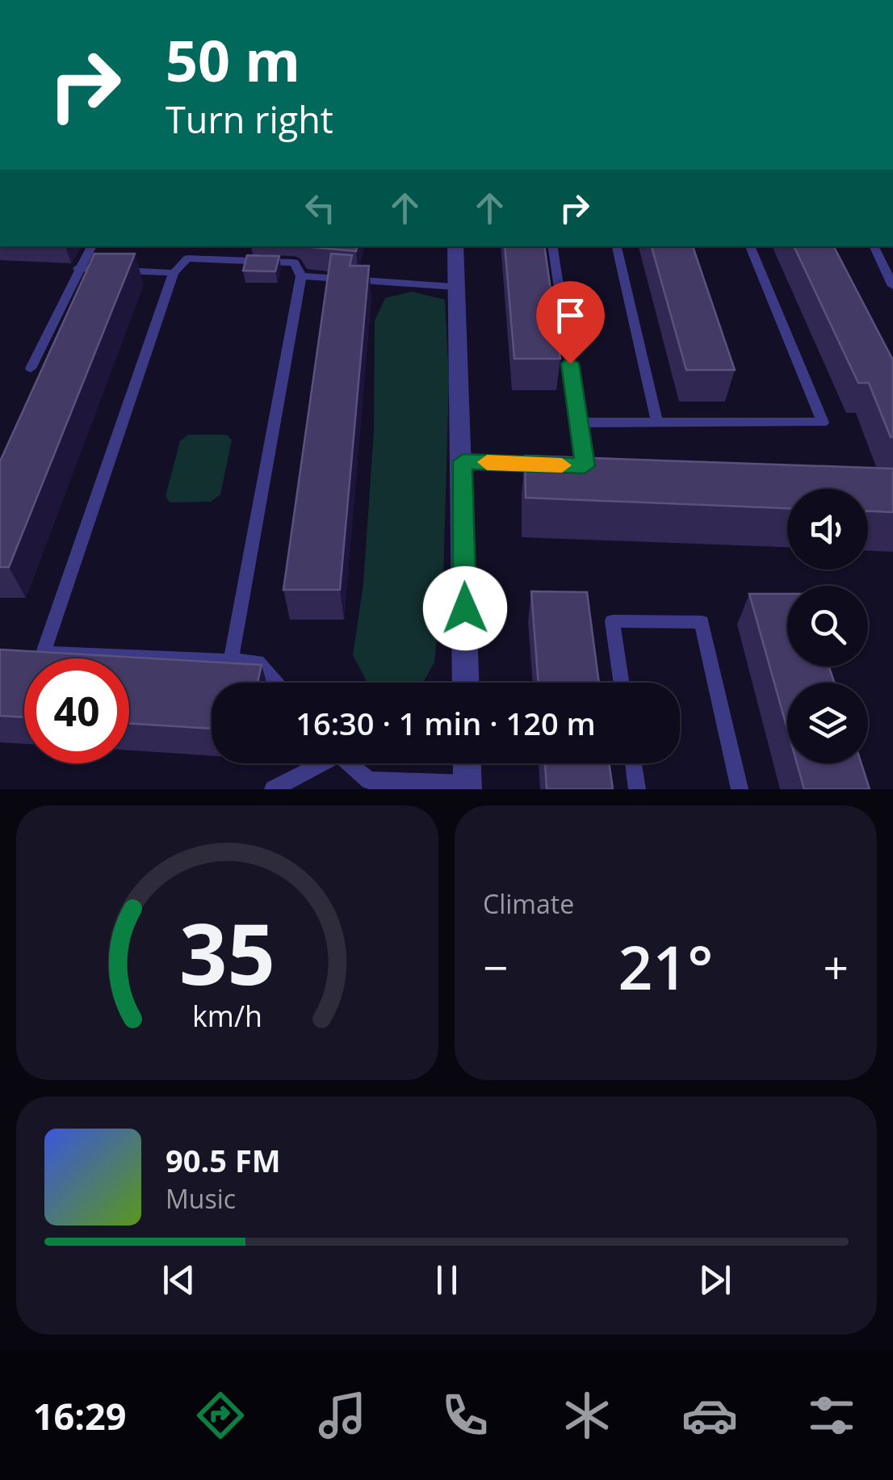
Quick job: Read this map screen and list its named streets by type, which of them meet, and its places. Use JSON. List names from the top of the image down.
{
  "page": {
    "turn": ["50 m", "Turn right"],
    "limit": "40",
    "trip": "16:30 · 1 min · 120 m",
    "tile": "Climate",
    "heat": ["−", "21°", "+"],
    "song": ["90.5 FM", "Music"],
    "tabs": "16:29",
    "gauge": ["35", "km/h"]
  }
}
